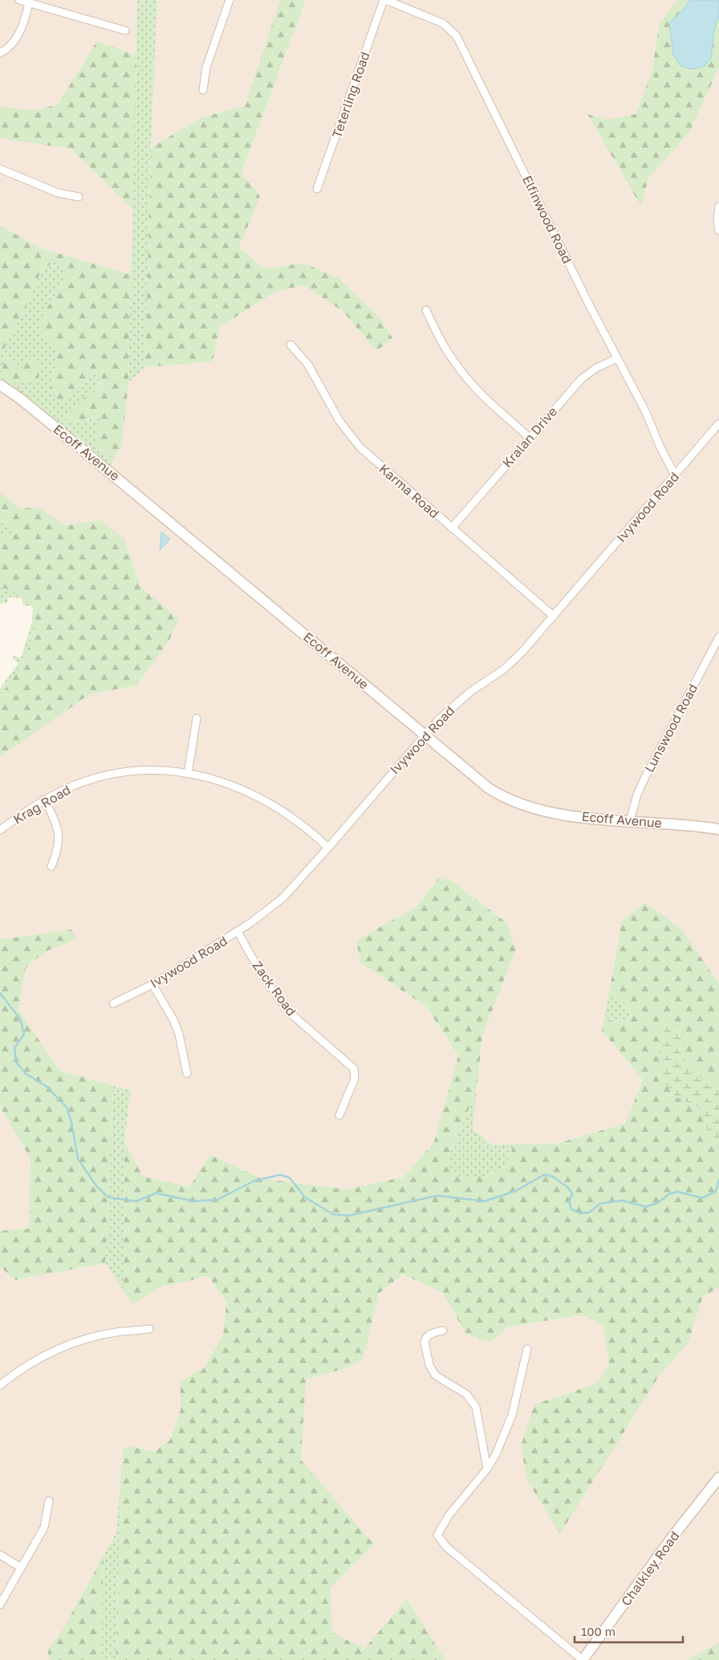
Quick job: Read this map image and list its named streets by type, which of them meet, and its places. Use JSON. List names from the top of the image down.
{
  "streets": {
    "street": [
      "Teterling Road",
      "Elfinwood Road",
      "Kralan Drive",
      "Ecoff Avenue",
      "Karma Road",
      "Ivywood Road",
      "Lunswood Road",
      "Krag Road",
      "Zack Road",
      "Chalkley Road"
    ]
  },
  "crossings": [
    ["Teterling Road", "Elfinwood Road"],
    ["Elfinwood Road", "Kralan Drive"],
    ["Elfinwood Road", "Ivywood Road"],
    ["Kralan Drive", "Karma Road"],
    ["Ecoff Avenue", "Ivywood Road"],
    ["Ecoff Avenue", "Lunswood Road"],
    ["Karma Road", "Ivywood Road"],
    ["Ivywood Road", "Krag Road"],
    ["Ivywood Road", "Zack Road"]
  ],
  "scale_bar": "100 m"
}
